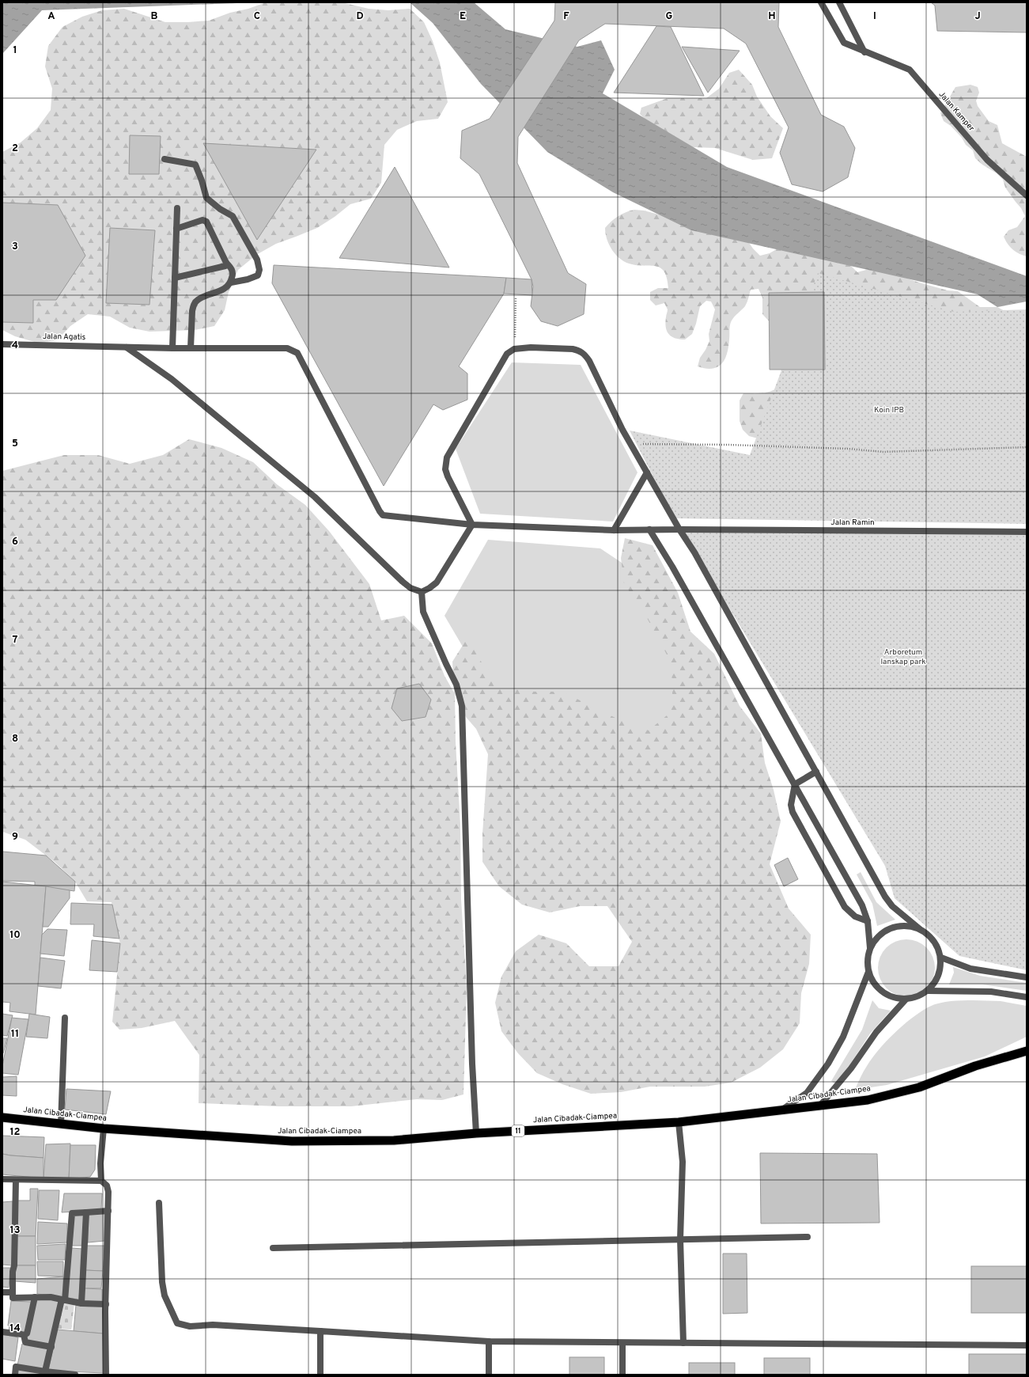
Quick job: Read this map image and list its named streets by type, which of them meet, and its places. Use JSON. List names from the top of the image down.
{
  "streets": {
    "highway": ["Jalan Cibadak-Ciampea", "11"],
    "street": ["Jalan Kamper", "Jalan Agatis", "Jalan Ramin"]
  },
  "crossings": [
    ["Jalan Agatis", "Jalan Ramin"]
  ],
  "parks": ["Koin IPB", "Arboretum lanskap park"],
  "grid": {
    "columns": [
      "A",
      "B",
      "C",
      "D",
      "E",
      "F",
      "G",
      "H",
      "I",
      "J"
    ],
    "rows": [
      "1",
      "2",
      "3",
      "4",
      "5",
      "6",
      "7",
      "8",
      "9",
      "10",
      "11",
      "12",
      "13",
      "14"
    ]
  }
}
